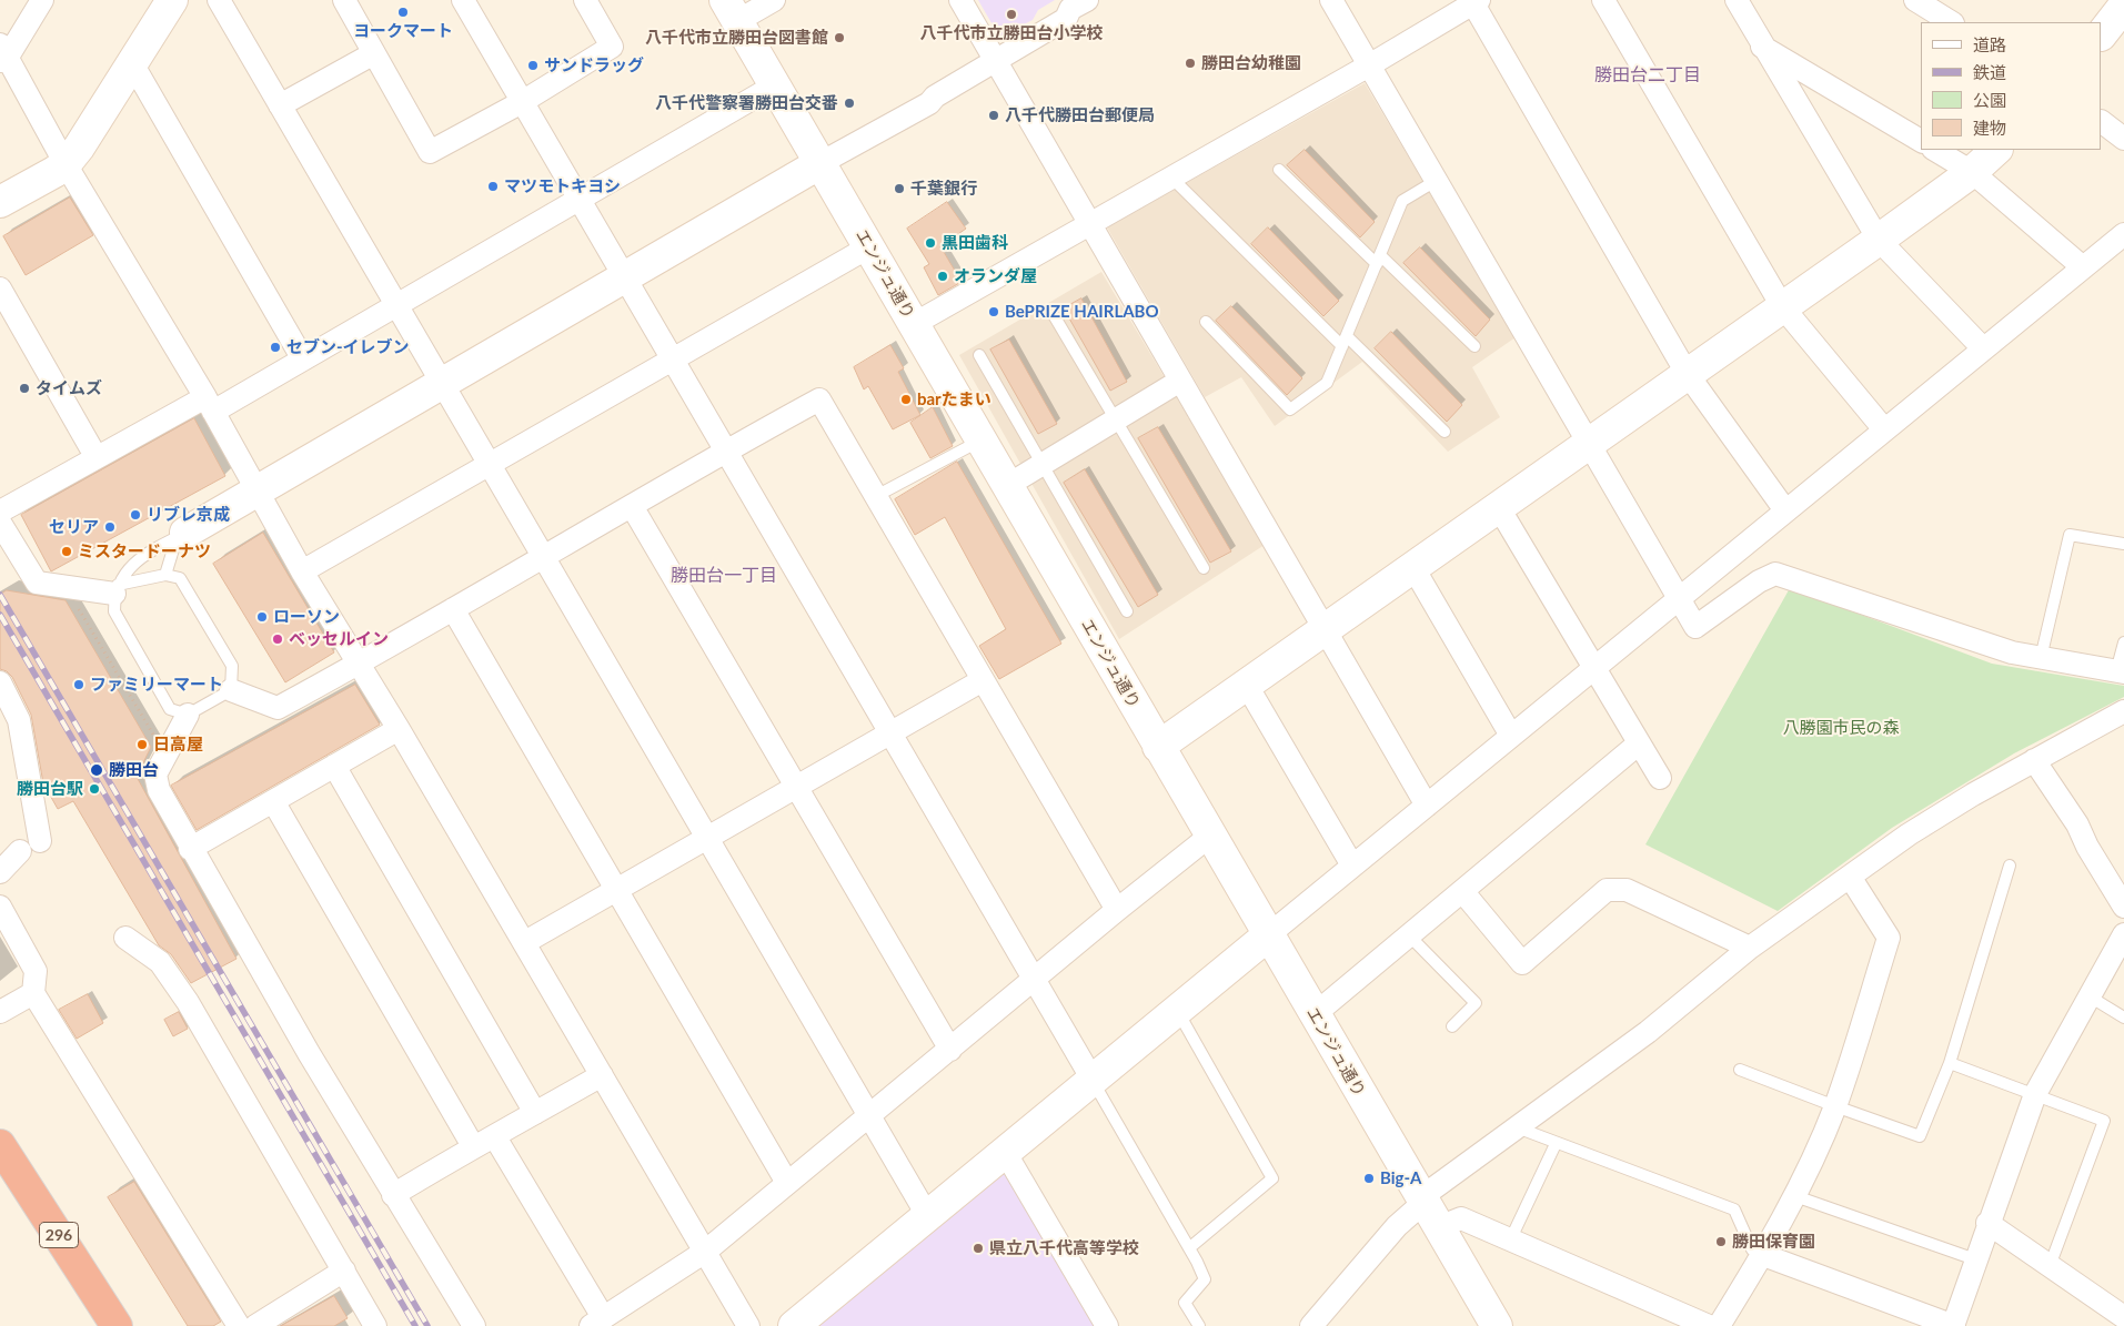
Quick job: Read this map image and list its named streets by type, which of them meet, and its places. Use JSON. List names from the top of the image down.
{
  "streets": {
    "highway": ["296"],
    "street": ["エンジュ通り"]
  },
  "districts": ["勝田台二丁目", "勝田台一丁目"],
  "parks": ["八勝園市民の森"],
  "places": [
    "ヨークマート",
    "八千代市立勝田台小学校",
    "八千代市立勝田台図書館",
    "勝田台幼稚園",
    "サンドラッグ",
    "八千代警察署勝田台交番",
    "八千代勝田台郵便局",
    "マツモトキヨシ",
    "千葉銀行",
    "黒田歯科",
    "オランダ屋",
    "BePRIZE HAIRLABO",
    "セブン-イレブン",
    "タイムズ",
    "barたまい",
    "リブレ京成",
    "セリア",
    "ミスタードーナツ",
    "ローソン",
    "ベッセルイン",
    "ファミリーマート",
    "日高屋",
    "勝田台",
    "勝田台駅",
    "Big-A",
    "勝田保育園",
    "県立八千代高等学校"
  ],
  "legend": [
    "道路",
    "鉄道",
    "公園",
    "建物"
  ]
}
